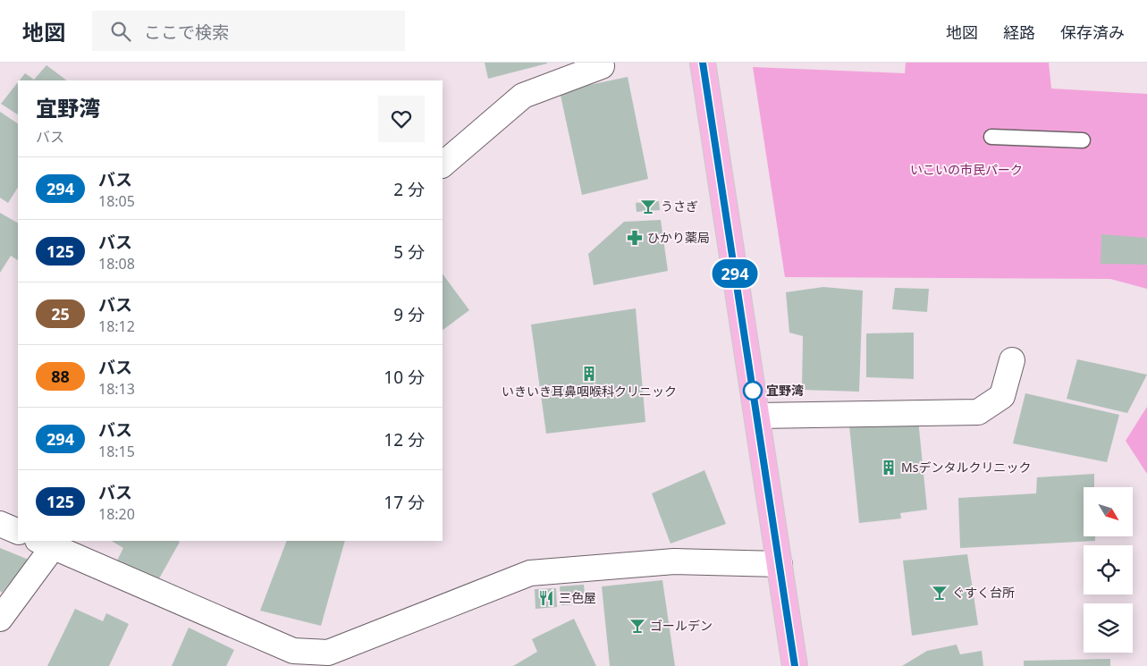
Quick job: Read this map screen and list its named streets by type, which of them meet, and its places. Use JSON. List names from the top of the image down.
{
  "parks": ["いこいの市民パーク"],
  "places": {
    "bar": ["うさぎ", "ぐすく台所", "ゴールデン"],
    "pharmacy": ["ひかり薬局"],
    "building": ["いきいき耳鼻咽喉科クリニック", "Msデンタルクリニック"],
    "other": ["宜野湾"],
    "restaurant": ["三色屋"]
  },
  "lines": ["bus line 294"],
  "north": "bottom right",
  "page": {
    "header": "地図",
    "search": "ここで検索",
    "nav": ["地図", "経路", "保存済み"],
    "on_map": "294",
    "heading": ["宜野湾", "バス"],
    "list": [
      {
        "mark": "294",
        "name": "バス",
        "note": "18:05",
        "value": "2 分"
      },
      {
        "mark": "125",
        "name": "バス",
        "note": "18:08",
        "value": "5 分"
      },
      {
        "mark": "25",
        "name": "バス",
        "note": "18:12",
        "value": "9 分"
      },
      {
        "mark": "88",
        "name": "バス",
        "note": "18:13",
        "value": "10 分"
      },
      {
        "mark": "294",
        "name": "バス",
        "note": "18:15",
        "value": "12 分"
      },
      {
        "mark": "125",
        "name": "バス",
        "note": "18:20",
        "value": "17 分"
      }
    ]
  }
}
